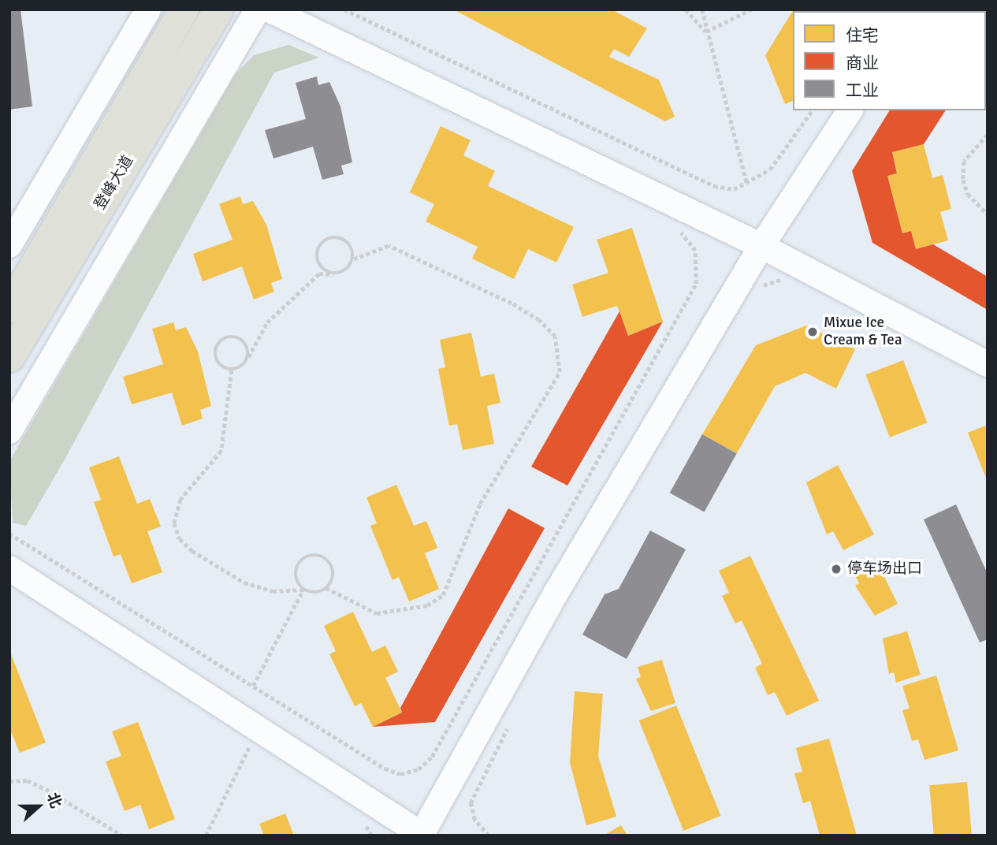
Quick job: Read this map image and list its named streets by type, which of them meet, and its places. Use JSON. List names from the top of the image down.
{
  "streets": {
    "main road": ["登峰大道"]
  },
  "places": ["Mixue Ice Cream & Tea", "停车场出口"],
  "legend": ["住宅", "商业", "工业"],
  "north": "right"
}
